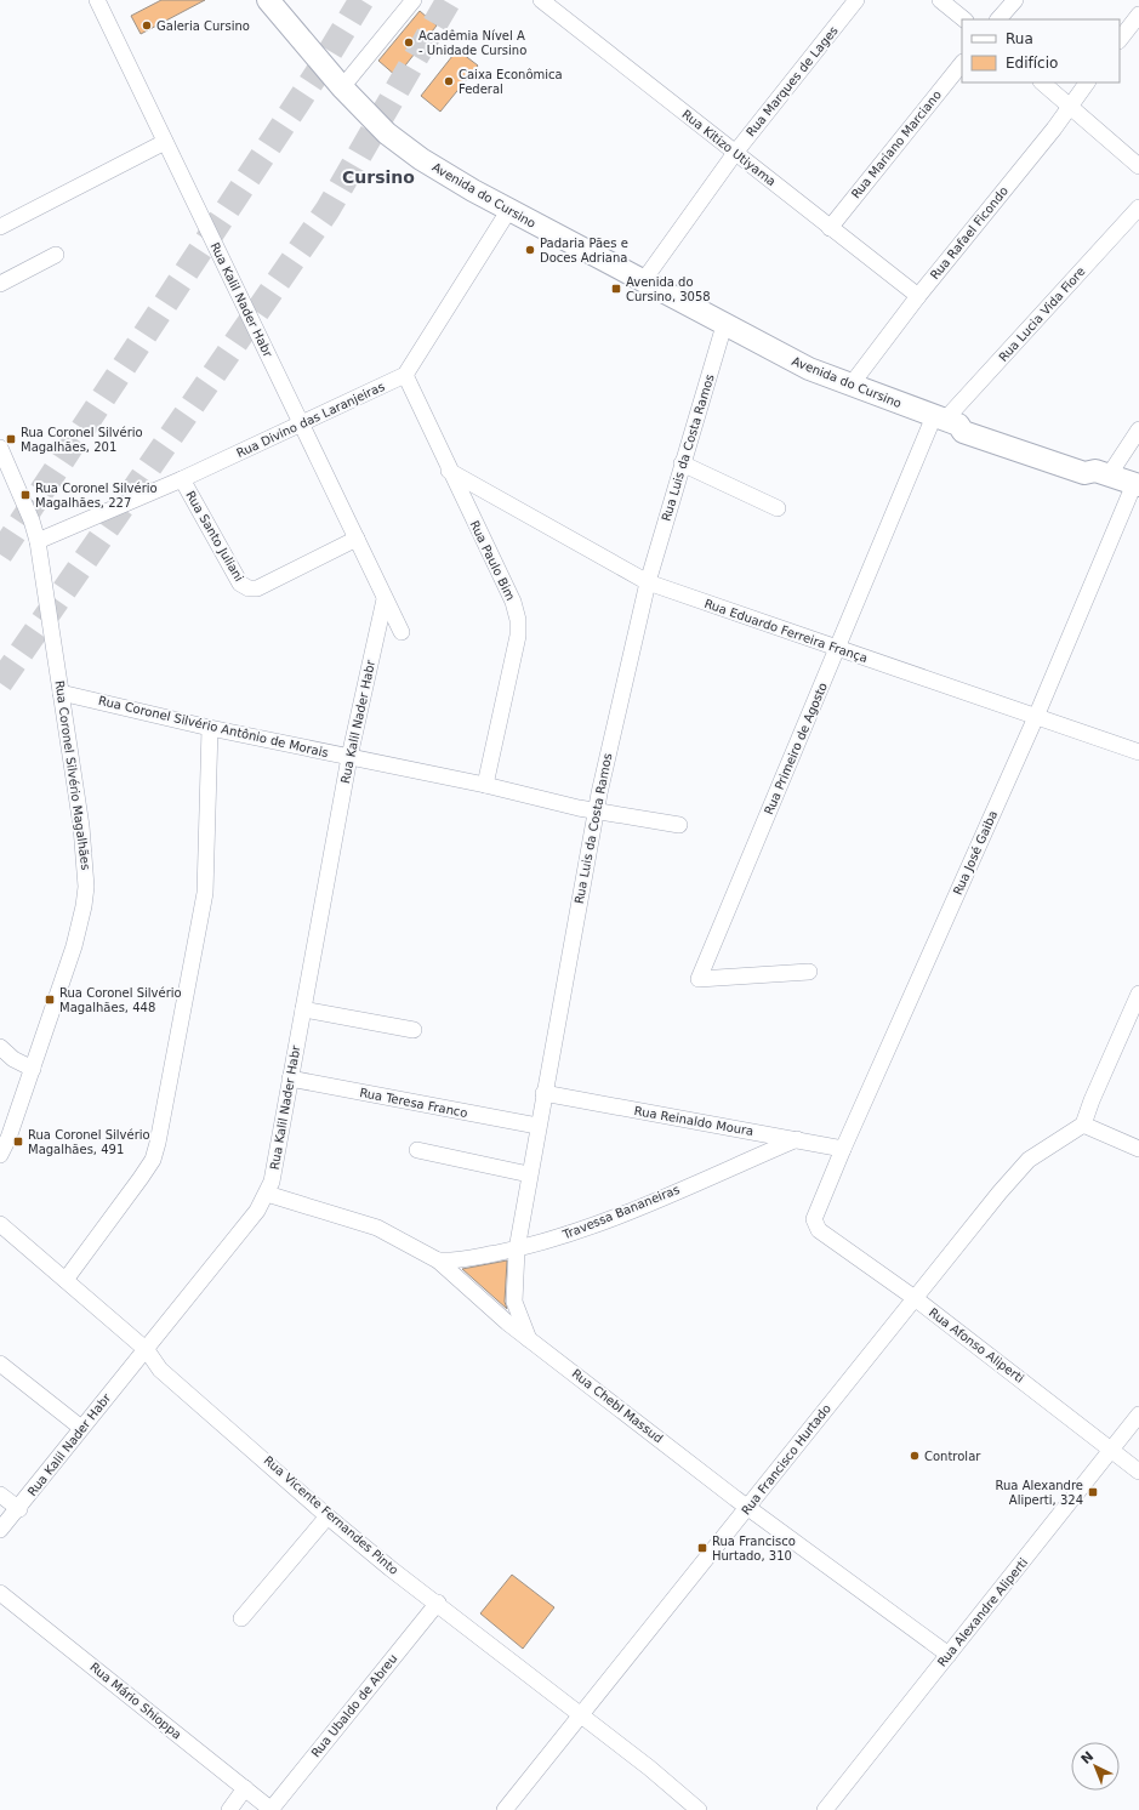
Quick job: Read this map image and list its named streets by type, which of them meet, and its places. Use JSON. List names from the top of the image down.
{
  "streets": {
    "main road": ["Avenida do Cursino"],
    "street": [
      "Rua Marques de Lages",
      "Rua Mariano Marciano",
      "Rua Kitizo Utiyama",
      "Rua Rafael Ficondo",
      "Rua Kalil Nader Habr",
      "Rua Lucia Vida Fiore",
      "Rua Divino das Laranjeiras",
      "Rua Luis da Costa Ramos",
      "Rua Santo Juliani",
      "Rua Paulo Bim",
      "Rua Eduardo Ferreira França",
      "Rua Coronel Silvério Antônio de Morais",
      "Rua Primeiro de Agosto",
      "Rua Coronel Silvério Magalhães",
      "Rua José Gaiba",
      "Rua Teresa Franco",
      "Rua Reinaldo Moura",
      "Travessa Bananeiras",
      "Rua Afonso Aliperti",
      "Rua Chebl Massud",
      "Rua Francisco Hurtado",
      "Rua Vicente Fernandes Pinto",
      "Rua Alexandre Aliperti",
      "Rua Mário Shioppa",
      "Rua Ubaldo de Abreu"
    ]
  },
  "crossings": [
    ["Rua Marques de Lages", "Rua Kitizo Utiyama"],
    ["Rua Marques de Lages", "Avenida do Cursino"],
    ["Rua Mariano Marciano", "Rua Kitizo Utiyama"],
    ["Rua Kitizo Utiyama", "Rua Rafael Ficondo"],
    ["Avenida do Cursino", "Rua Rafael Ficondo"],
    ["Avenida do Cursino", "Rua Lucia Vida Fiore"],
    ["Avenida do Cursino", "Rua Luis da Costa Ramos"],
    ["Avenida do Cursino", "Rua Primeiro de Agosto"],
    ["Avenida do Cursino", "Rua José Gaiba"],
    ["Rua Kalil Nader Habr", "Rua Divino das Laranjeiras"],
    ["Rua Kalil Nader Habr", "Rua Santo Juliani"],
    ["Rua Kalil Nader Habr", "Rua Coronel Silvério Antônio de Morais"],
    ["Rua Kalil Nader Habr", "Rua Teresa Franco"],
    ["Rua Kalil Nader Habr", "Rua Chebl Massud"],
    ["Rua Kalil Nader Habr", "Rua Vicente Fernandes Pinto"],
    ["Rua Lucia Vida Fiore", "Rua Primeiro de Agosto"],
    ["Rua Divino das Laranjeiras", "Rua Santo Juliani"],
    ["Rua Divino das Laranjeiras", "Rua Paulo Bim"],
    ["Rua Divino das Laranjeiras", "Rua Coronel Silvério Magalhães"],
    ["Rua Luis da Costa Ramos", "Rua Eduardo Ferreira França"],
    ["Rua Luis da Costa Ramos", "Rua Coronel Silvério Antônio de Morais"],
    ["Rua Luis da Costa Ramos", "Rua Teresa Franco"],
    ["Rua Luis da Costa Ramos", "Rua Reinaldo Moura"],
    ["Rua Luis da Costa Ramos", "Travessa Bananeiras"],
    ["Rua Luis da Costa Ramos", "Rua Chebl Massud"],
    ["Rua Paulo Bim", "Rua Eduardo Ferreira França"],
    ["Rua Paulo Bim", "Rua Coronel Silvério Antônio de Morais"],
    ["Rua Eduardo Ferreira França", "Rua Primeiro de Agosto"],
    ["Rua Eduardo Ferreira França", "Rua José Gaiba"],
    ["Rua Coronel Silvério Antônio de Morais", "Rua Coronel Silvério Magalhães"],
    ["Rua José Gaiba", "Rua Reinaldo Moura"],
    ["Rua José Gaiba", "Rua Afonso Aliperti"],
    ["Rua Reinaldo Moura", "Travessa Bananeiras"],
    ["Travessa Bananeiras", "Rua Chebl Massud"],
    ["Rua Afonso Aliperti", "Rua Francisco Hurtado"],
    ["Rua Afonso Aliperti", "Rua Alexandre Aliperti"],
    ["Rua Chebl Massud", "Rua Francisco Hurtado"],
    ["Rua Chebl Massud", "Rua Alexandre Aliperti"],
    ["Rua Francisco Hurtado", "Rua Vicente Fernandes Pinto"],
    ["Rua Vicente Fernandes Pinto", "Rua Ubaldo de Abreu"],
    ["Rua Mário Shioppa", "Rua Ubaldo de Abreu"]
  ],
  "districts": ["Cursino"],
  "places": {
    "other": [
      "Galeria Cursino",
      "Acadêmia Nível A - Unidade Cursino",
      "Caixa Econômica Federal",
      "Padaria Pães e Doces Adriana",
      "Controlar"
    ],
    "transit": [
      "Avenida do Cursino, 3058",
      "Rua Coronel Silvério Magalhães, 201",
      "Rua Coronel Silvério Magalhães, 227",
      "Rua Coronel Silvério Magalhães, 448",
      "Rua Coronel Silvério Magalhães, 491",
      "Rua Alexandre Aliperti, 324",
      "Rua Francisco Hurtado, 310"
    ]
  },
  "legend": ["Rua", "Edifício"],
  "north": "top left"
}
